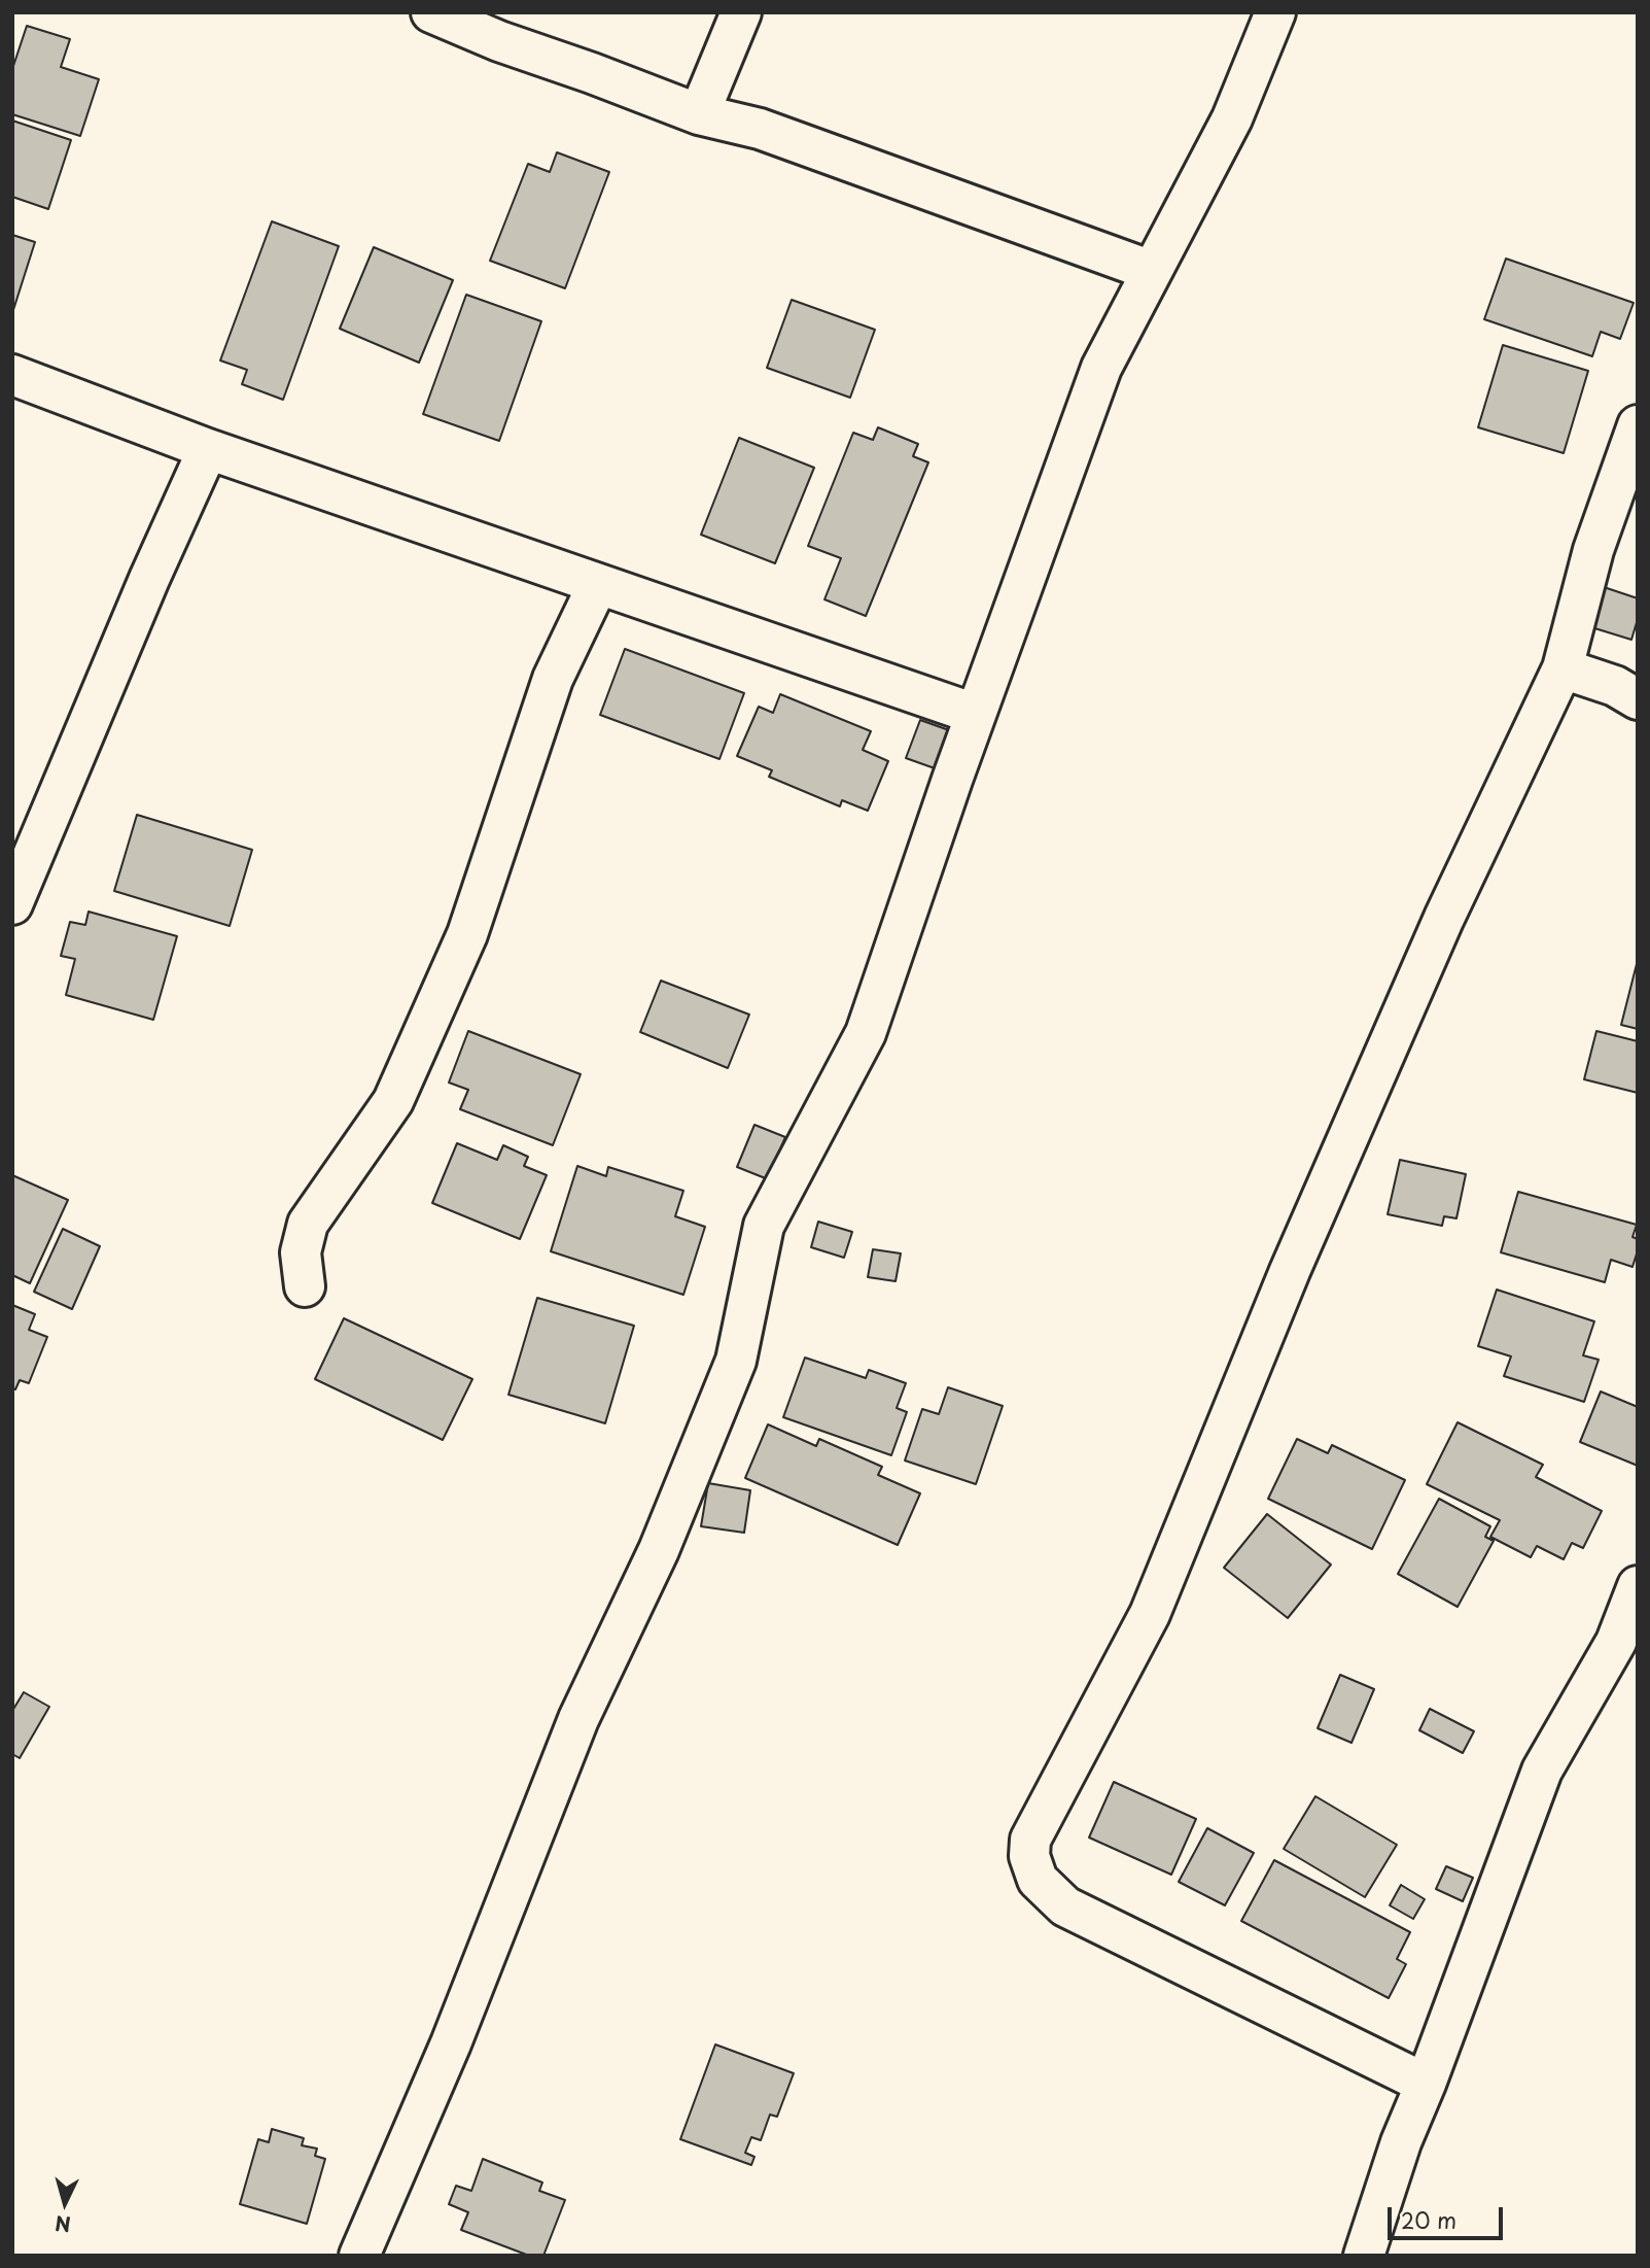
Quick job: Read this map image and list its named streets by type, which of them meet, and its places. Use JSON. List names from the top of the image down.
{
  "scale_bar": "20 m",
  "north": "bottom"
}
